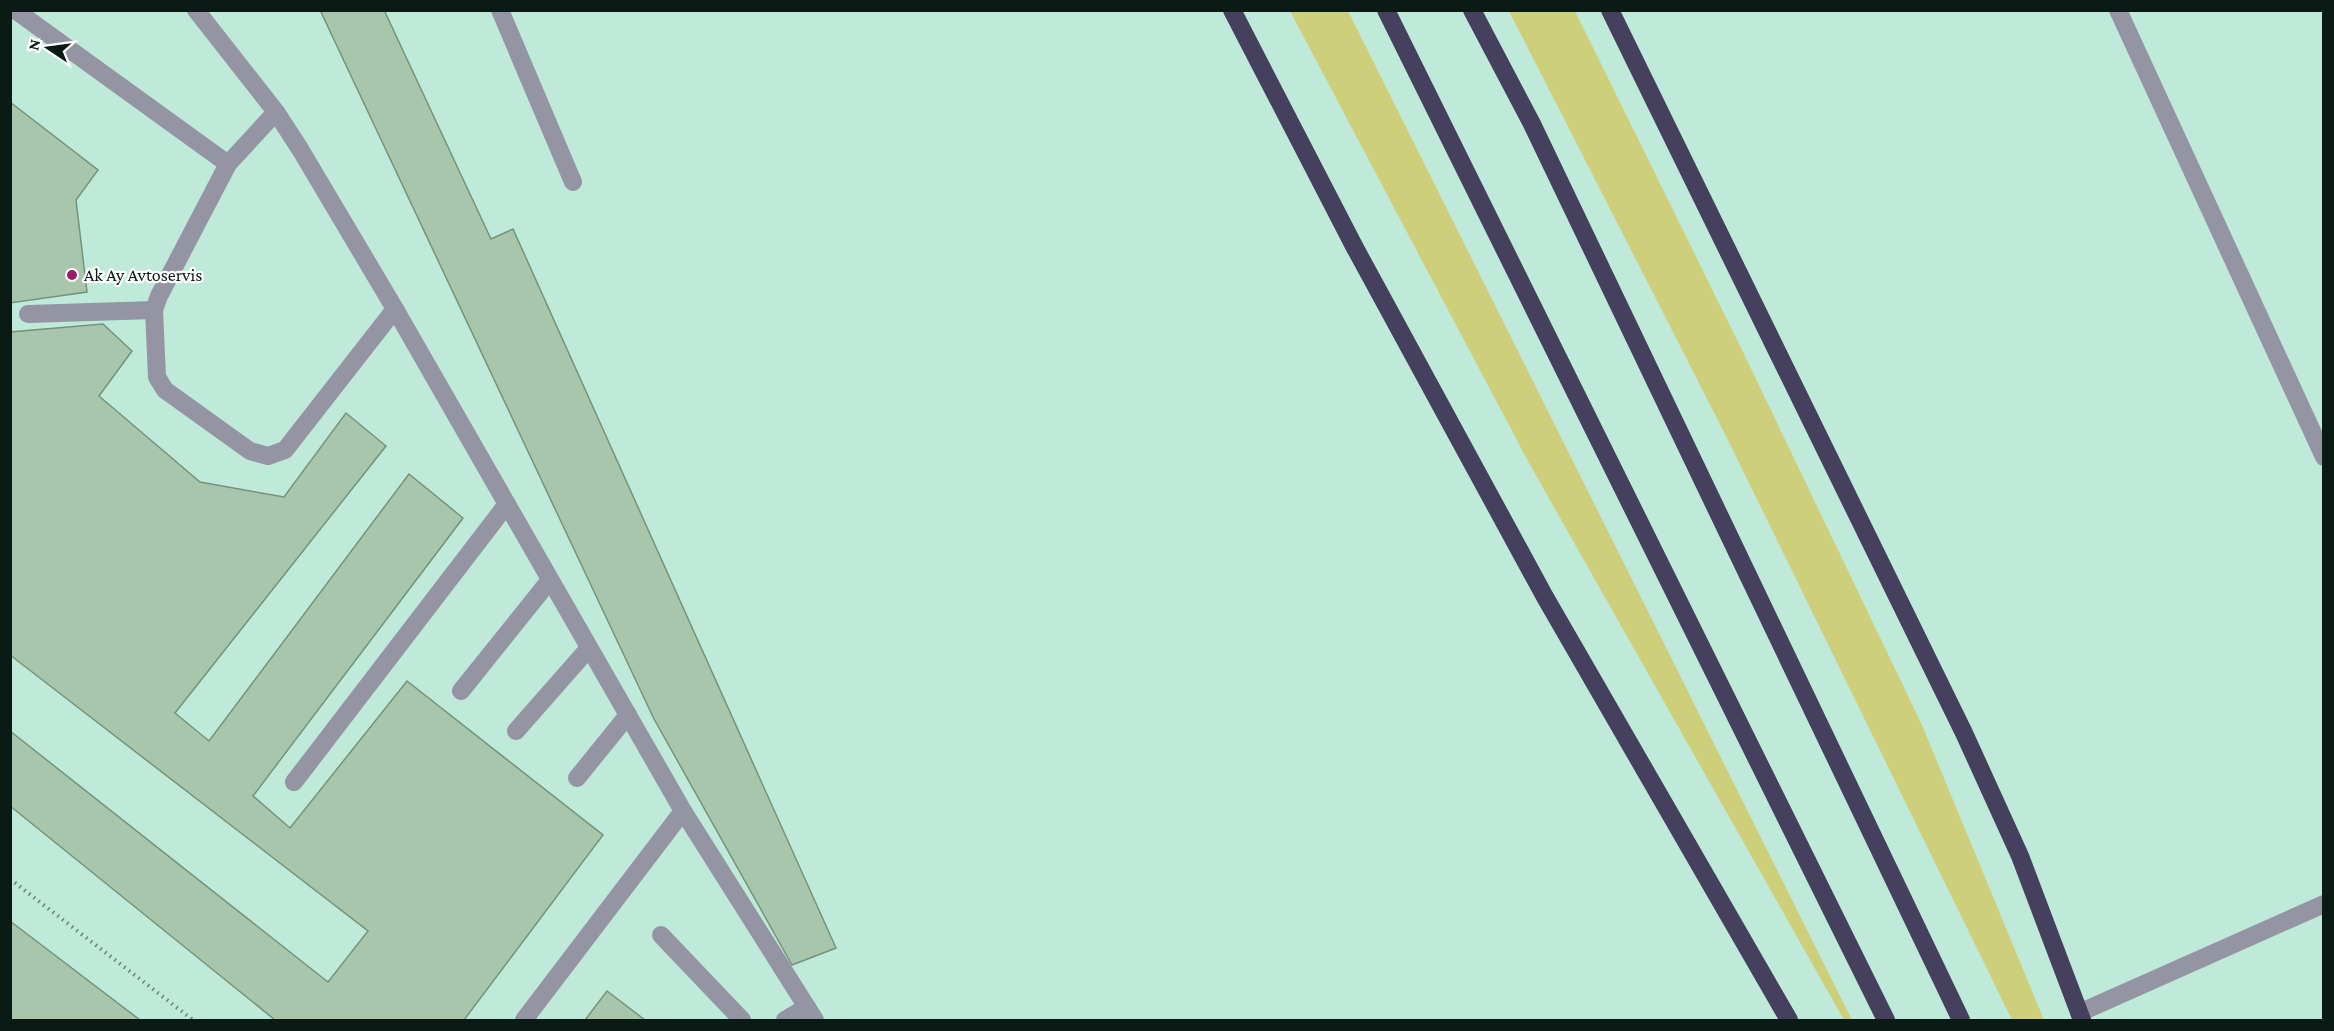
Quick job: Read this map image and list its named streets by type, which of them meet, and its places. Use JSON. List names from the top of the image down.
{
  "places": ["Ak Ay Avtoservis"],
  "north": "left"
}
